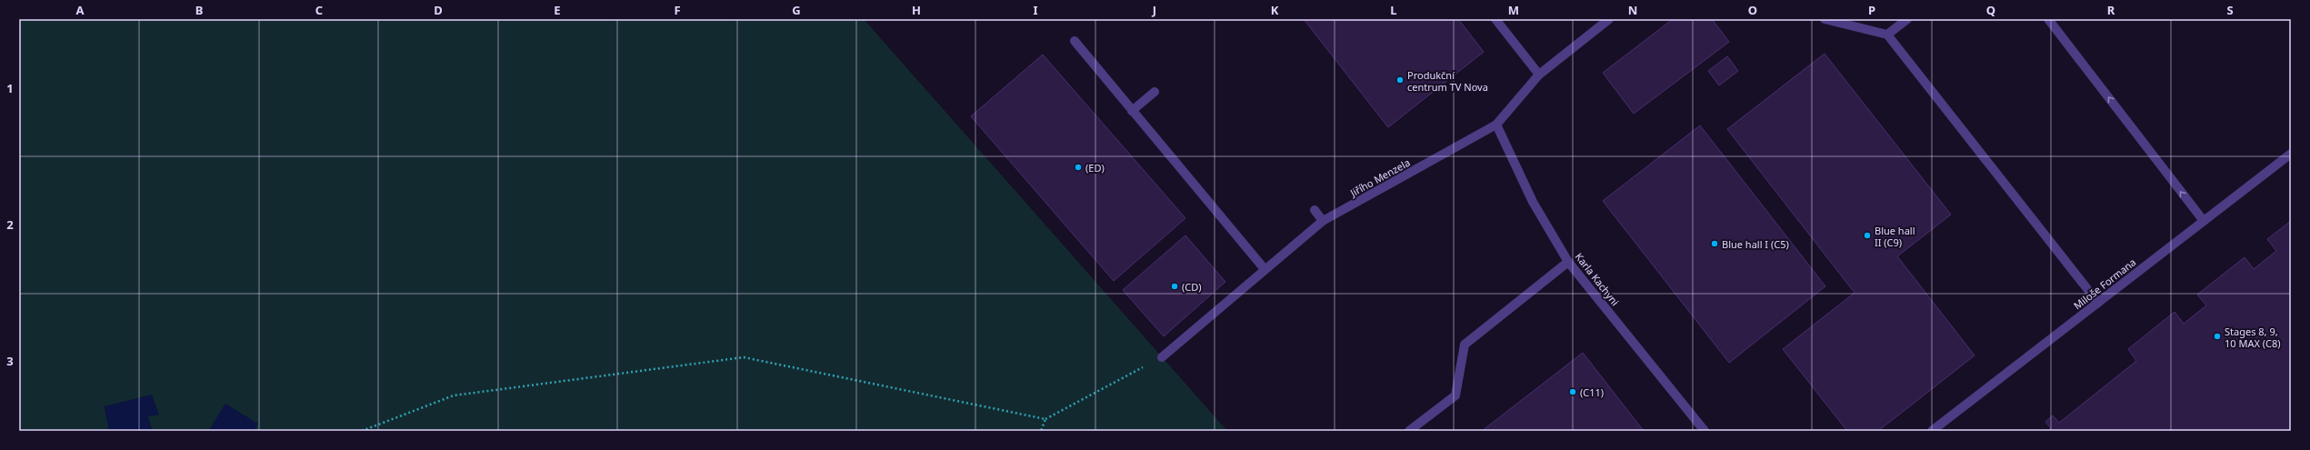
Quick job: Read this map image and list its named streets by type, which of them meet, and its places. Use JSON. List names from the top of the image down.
{
  "streets": {
    "lane": ["Jiřího Menzela", "Karla Kachyni", "Miloše Formana"]
  },
  "crossings": [
    ["Jiřího Menzela", "Karla Kachyni"]
  ],
  "places": [
    "Produkční centrum TV Nova",
    "(ED)",
    "Blue hall II (C9)",
    "Blue hall I (C5)",
    "(CD)",
    "Stages 8, 9, 10 MAX (C8)",
    "(C11)"
  ],
  "grid": {
    "columns": [
      "A",
      "B",
      "C",
      "D",
      "E",
      "F",
      "G",
      "H",
      "I",
      "J",
      "K",
      "L",
      "M",
      "N",
      "O",
      "P",
      "Q",
      "R",
      "S"
    ],
    "rows": ["1", "2", "3"]
  }
}
